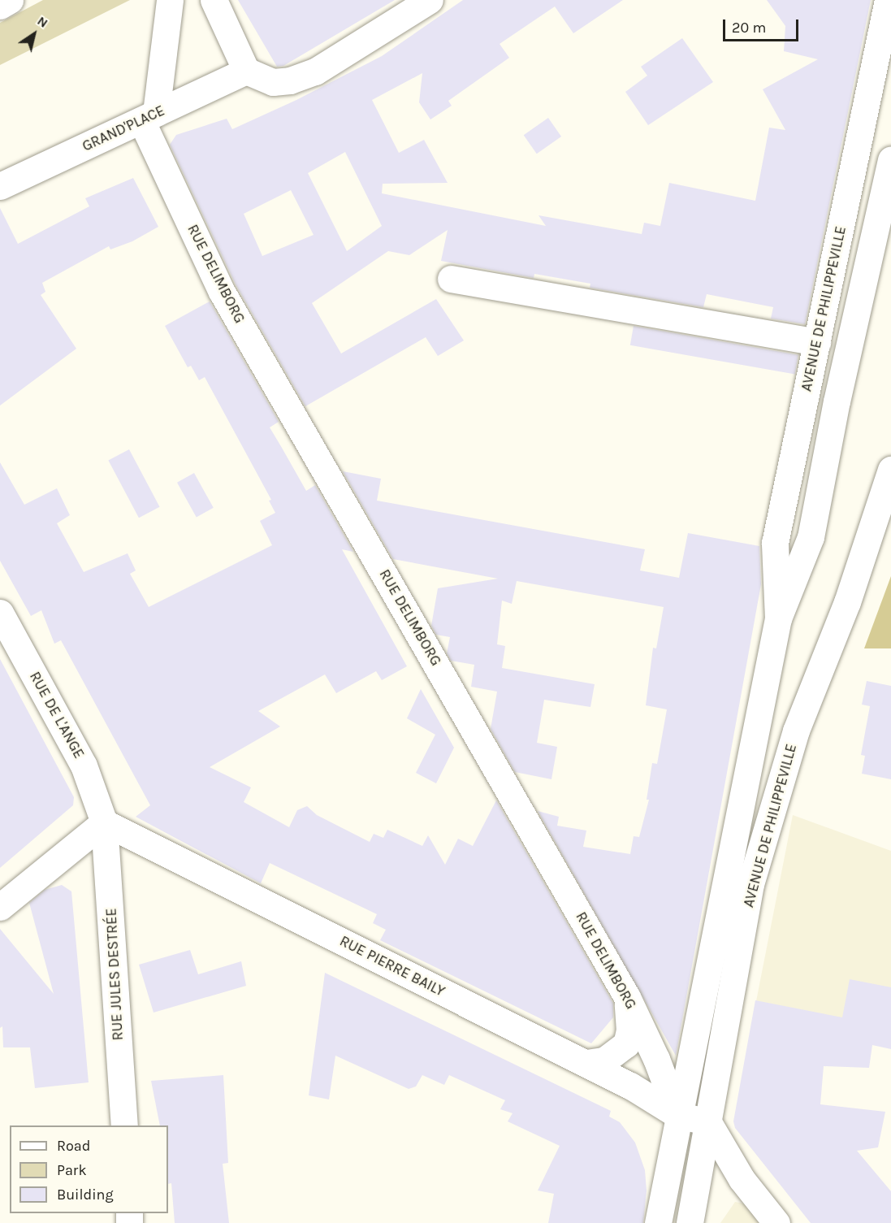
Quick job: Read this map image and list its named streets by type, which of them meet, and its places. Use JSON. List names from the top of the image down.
{
  "streets": {
    "street": [
      "GRAND'PLACE",
      "RUE DELIMBORG",
      "AVENUE DE PHILIPPEVILLE",
      "RUE DE L'ANGE",
      "RUE PIERRE BAILY",
      "RUE JULES DESTRÉE"
    ]
  },
  "crossings": [
    ["GRAND'PLACE", "RUE DELIMBORG"],
    ["RUE DELIMBORG", "AVENUE DE PHILIPPEVILLE"],
    ["RUE DELIMBORG", "RUE PIERRE BAILY"],
    ["AVENUE DE PHILIPPEVILLE", "RUE PIERRE BAILY"],
    ["RUE DE L'ANGE", "RUE PIERRE BAILY"],
    ["RUE DE L'ANGE", "RUE JULES DESTRÉE"],
    ["RUE PIERRE BAILY", "RUE JULES DESTRÉE"]
  ],
  "legend": ["Road", "Park", "Building"],
  "scale_bar": "20 m",
  "north": "top right"
}
